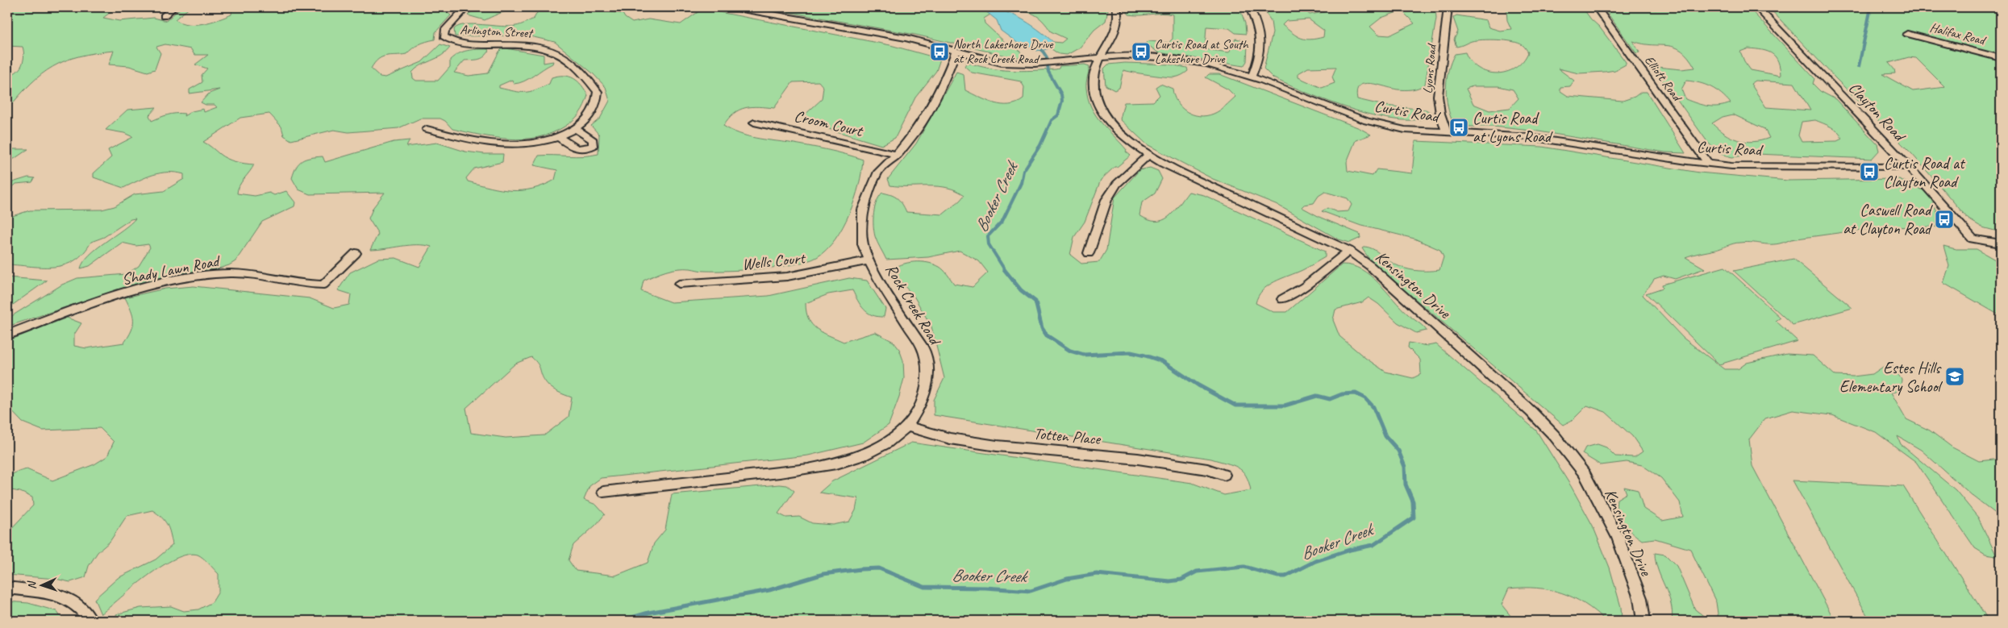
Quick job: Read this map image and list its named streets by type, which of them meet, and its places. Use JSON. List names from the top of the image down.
{
  "streets": {
    "street": [
      "Arlington Street",
      "Halifax Road",
      "Lyons Road",
      "Elliott Road",
      "Curtis Road",
      "Clayton Road",
      "Croom Court",
      "Wells Court",
      "Shady Lawn Road",
      "Kensington Drive",
      "Rock Creek Road",
      "Totten Place"
    ]
  },
  "crossings": [
    ["Lyons Road", "Curtis Road"],
    ["Elliott Road", "Curtis Road"],
    ["Curtis Road", "Clayton Road"],
    ["Curtis Road", "Kensington Drive"],
    ["Curtis Road", "Rock Creek Road"],
    ["Croom Court", "Rock Creek Road"],
    ["Wells Court", "Rock Creek Road"],
    ["Rock Creek Road", "Totten Place"]
  ],
  "water": ["Booker Creek"],
  "places": {
    "bus stop": [
      "North Lakeshore Drive at Rock Creek Road",
      "Curtis Road at South Lakeshore Drive",
      "Curtis Road at Lyons Road",
      "Curtis Road at Clayton Road",
      "Caswell Road at Clayton Road"
    ],
    "school or university": ["Estes Hills Elementary School"]
  },
  "north": "left"
}
